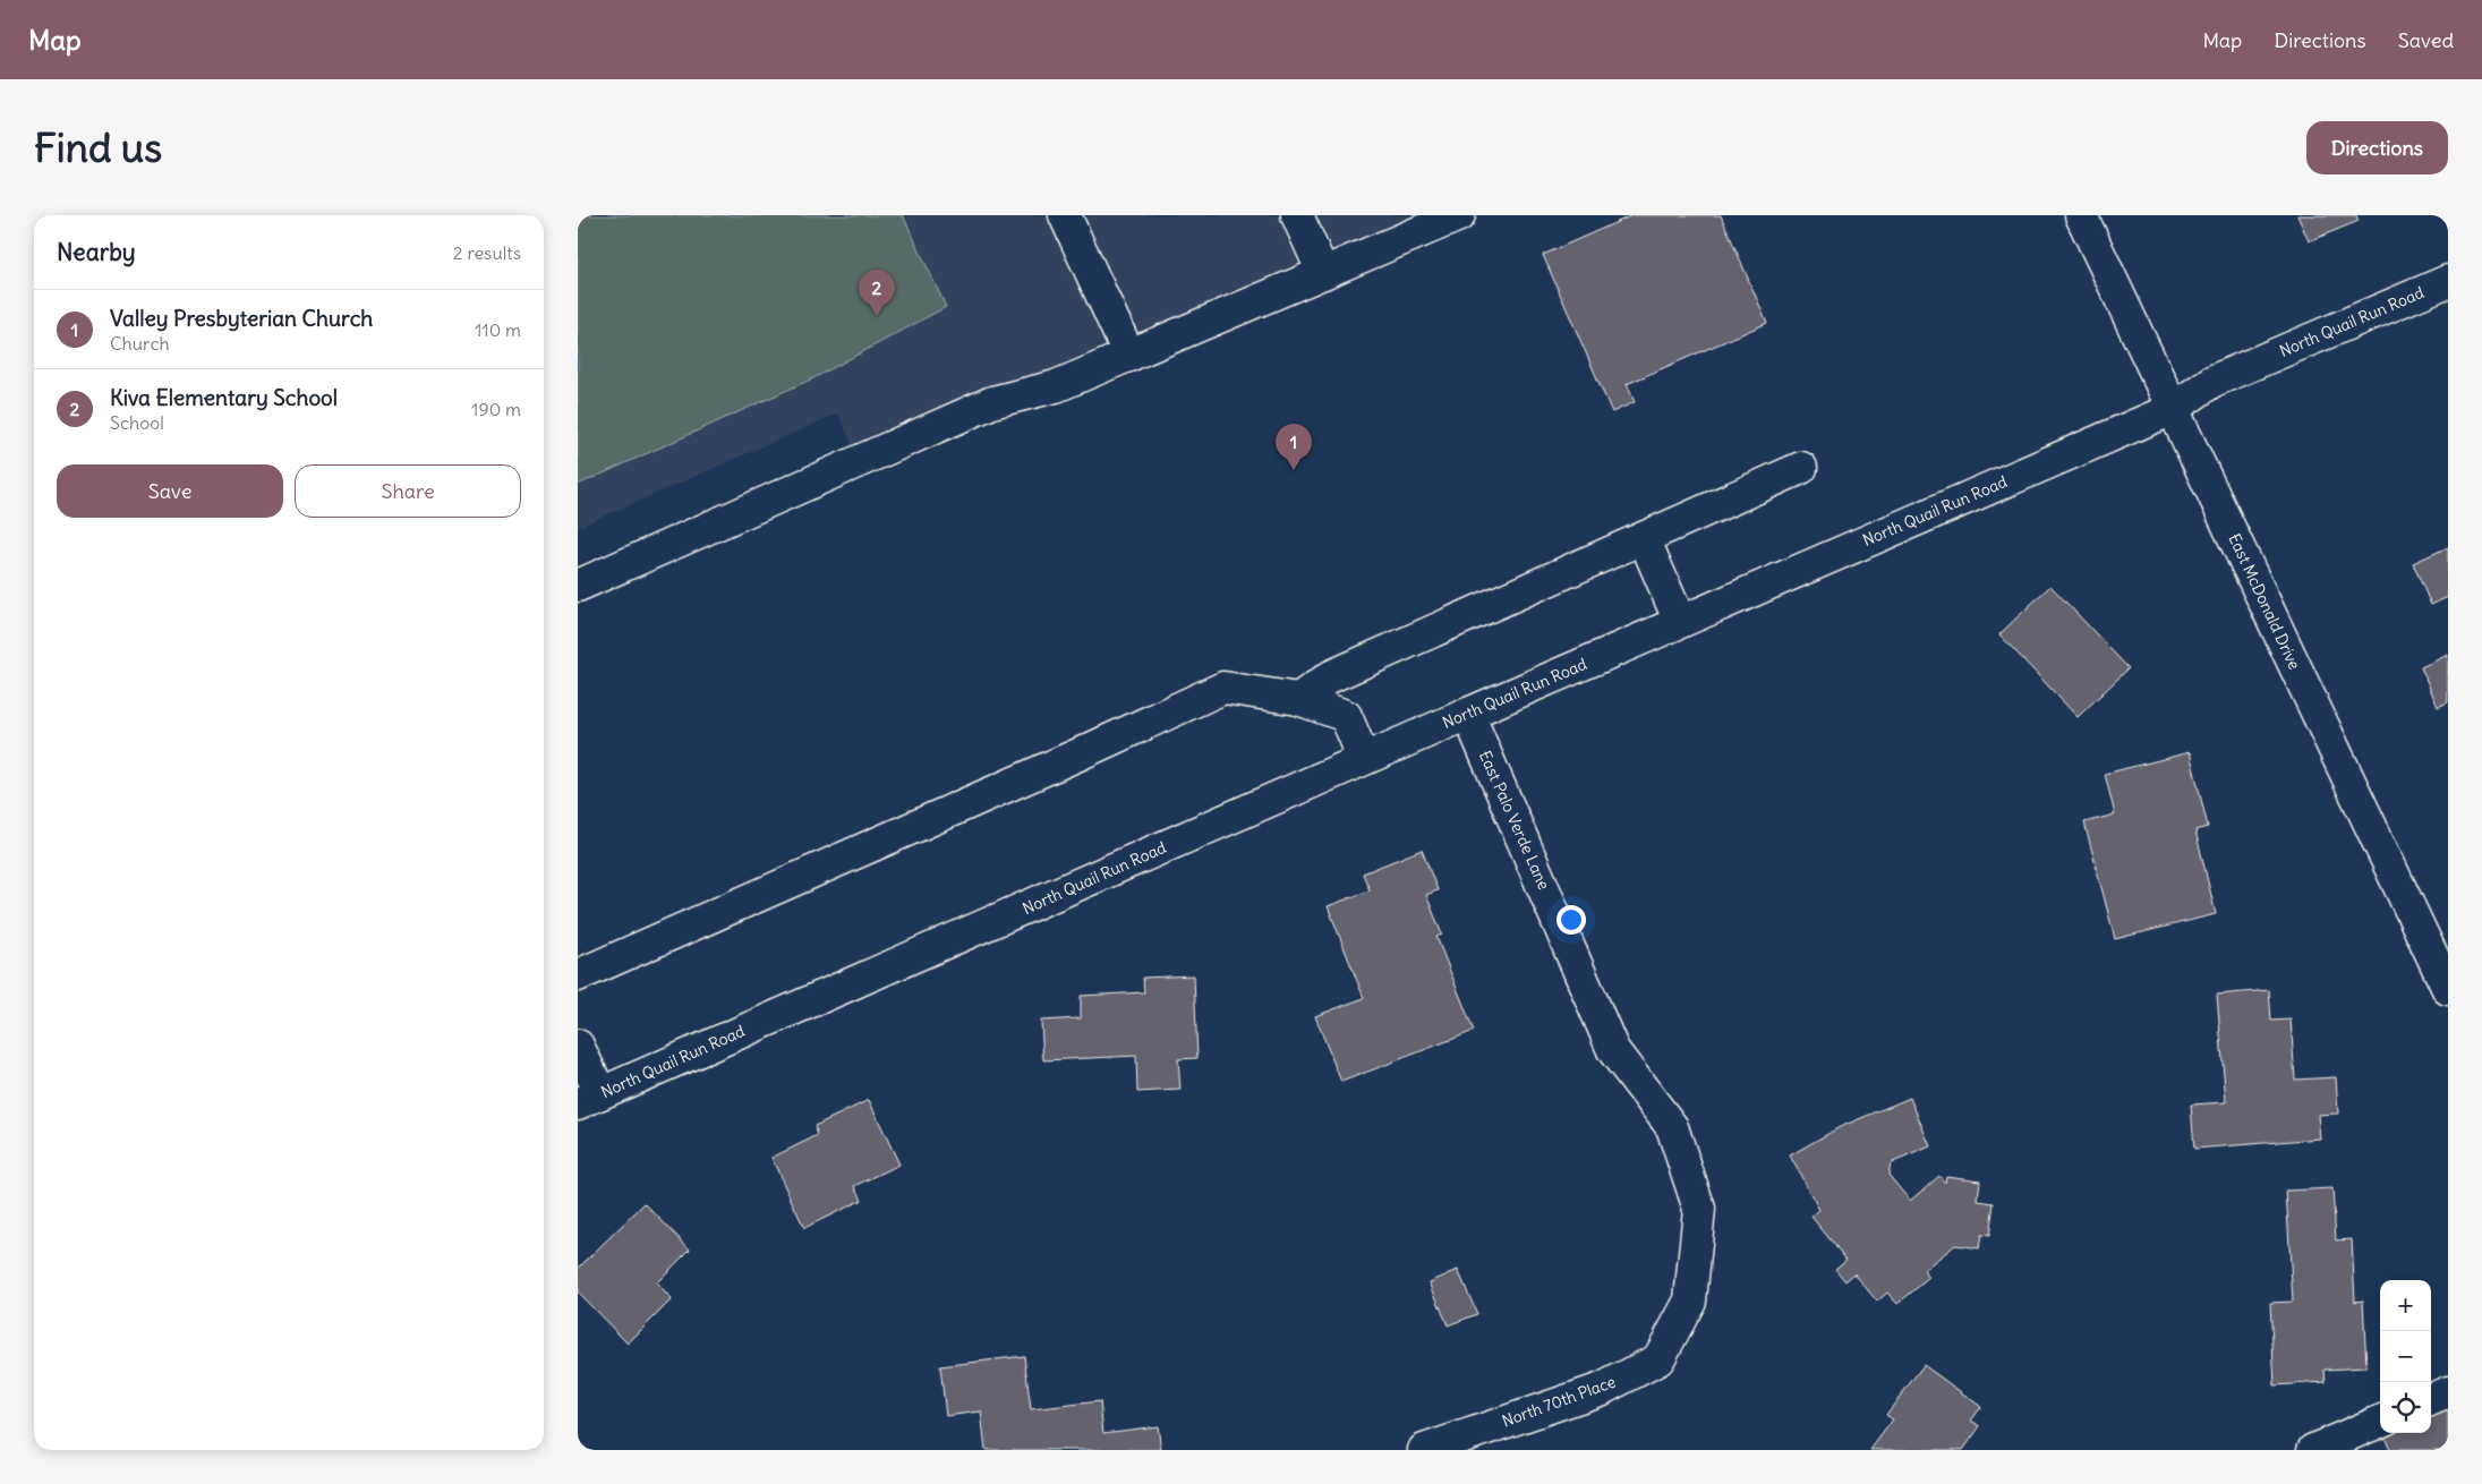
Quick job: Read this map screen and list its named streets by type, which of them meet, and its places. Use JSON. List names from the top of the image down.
{
  "streets": {
    "street": [
      "North Quail Run Road",
      "East McDonald Drive",
      "East Palo Verde Lane",
      "North 70th Place"
    ]
  },
  "crossings": [
    ["North Quail Run Road", "East McDonald Drive"],
    ["North Quail Run Road", "East Palo Verde Lane"],
    ["East Palo Verde Lane", "North 70th Place"]
  ],
  "page": {
    "header": "Map",
    "nav": ["Map", "Directions", "Saved"],
    "buttons": [
      "Directions",
      ["Save", "Share"]
    ],
    "title": "Find us",
    "heading": ["Nearby", "2 results"],
    "pins": ["2", "1"],
    "list": [
      {
        "mark": "1",
        "name": "Valley Presbyterian Church",
        "note": "Church",
        "value": "110 m"
      },
      {
        "mark": "2",
        "name": "Kiva Elementary School",
        "note": "School",
        "value": "190 m"
      }
    ],
    "map_buttons": ["+", "−"]
  }
}
